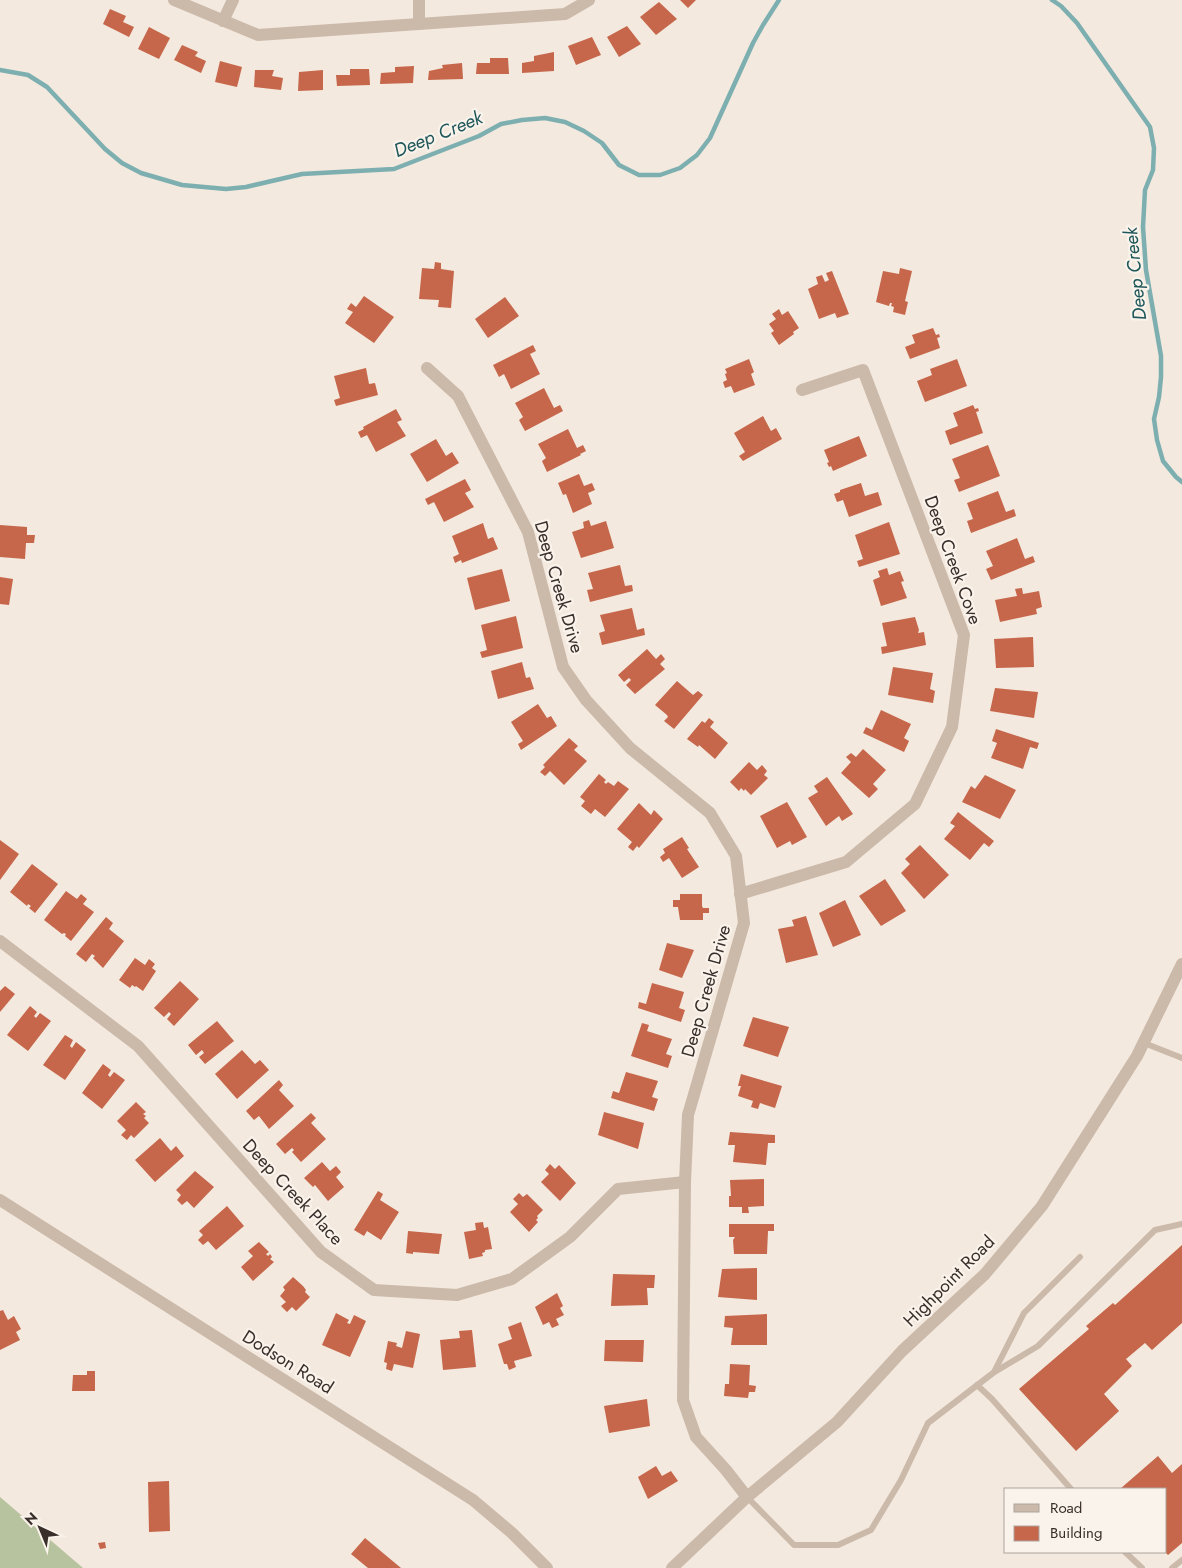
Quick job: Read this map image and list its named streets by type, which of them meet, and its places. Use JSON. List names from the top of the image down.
{
  "streets": {
    "street": [
      "Deep Creek Cove",
      "Deep Creek Drive",
      "Deep Creek Place",
      "Highpoint Road",
      "Dodson Road"
    ]
  },
  "crossings": [
    ["Deep Creek Cove", "Deep Creek Drive"],
    ["Deep Creek Drive", "Deep Creek Place"],
    ["Deep Creek Drive", "Highpoint Road"]
  ],
  "water": ["Deep Creek"],
  "legend": ["Road", "Building"],
  "north": "top left"
}
